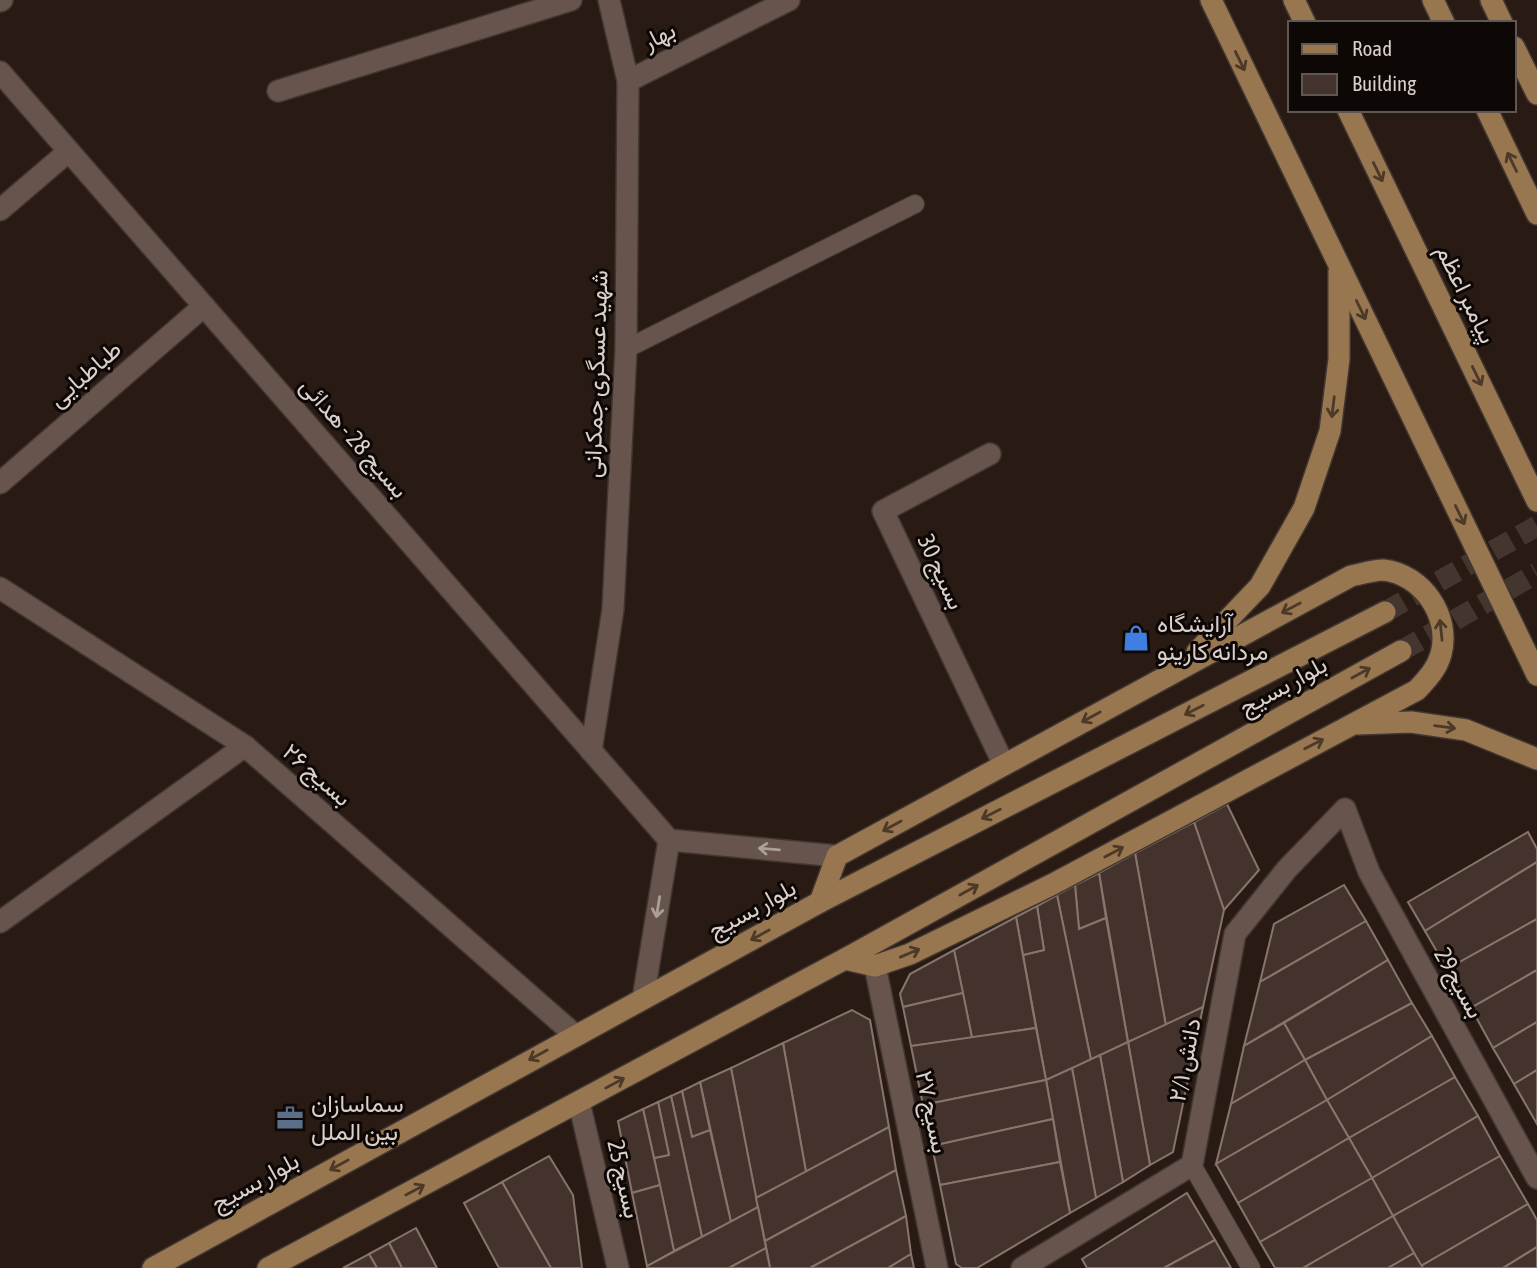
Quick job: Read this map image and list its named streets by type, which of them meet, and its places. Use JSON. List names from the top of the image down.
{
  "streets": {
    "main road": ["پیامبر اعظم", "بلوار بسیج"],
    "street": [
      "بهار",
      "طباطبایی",
      "شهید عسگری جمکرانی",
      "بسیج 28 - هدائی",
      "بسیج 30",
      "بسیج ۲۶",
      "بسیج29",
      "دانش ۲/۱",
      "بسیج ۲۷",
      "بسیج 25"
    ]
  },
  "crossings": [
    ["بهار", "شهید عسگری جمکرانی"],
    ["طباطبایی", "بسیج 28 - هدائی"],
    ["شهید عسگری جمکرانی", "بسیج 28 - هدائی"],
    ["بلوار بسیج", "بسیج ۲۶"],
    ["بلوار بسیج", "بسیج 25"],
    ["بسیج29", "دانش ۲/۱"]
  ],
  "places": {
    "shop": ["آرایشگاه مردانه کارینو"],
    "office": ["سماسازان بین الملل"]
  },
  "legend": ["Road", "Building"]
}
